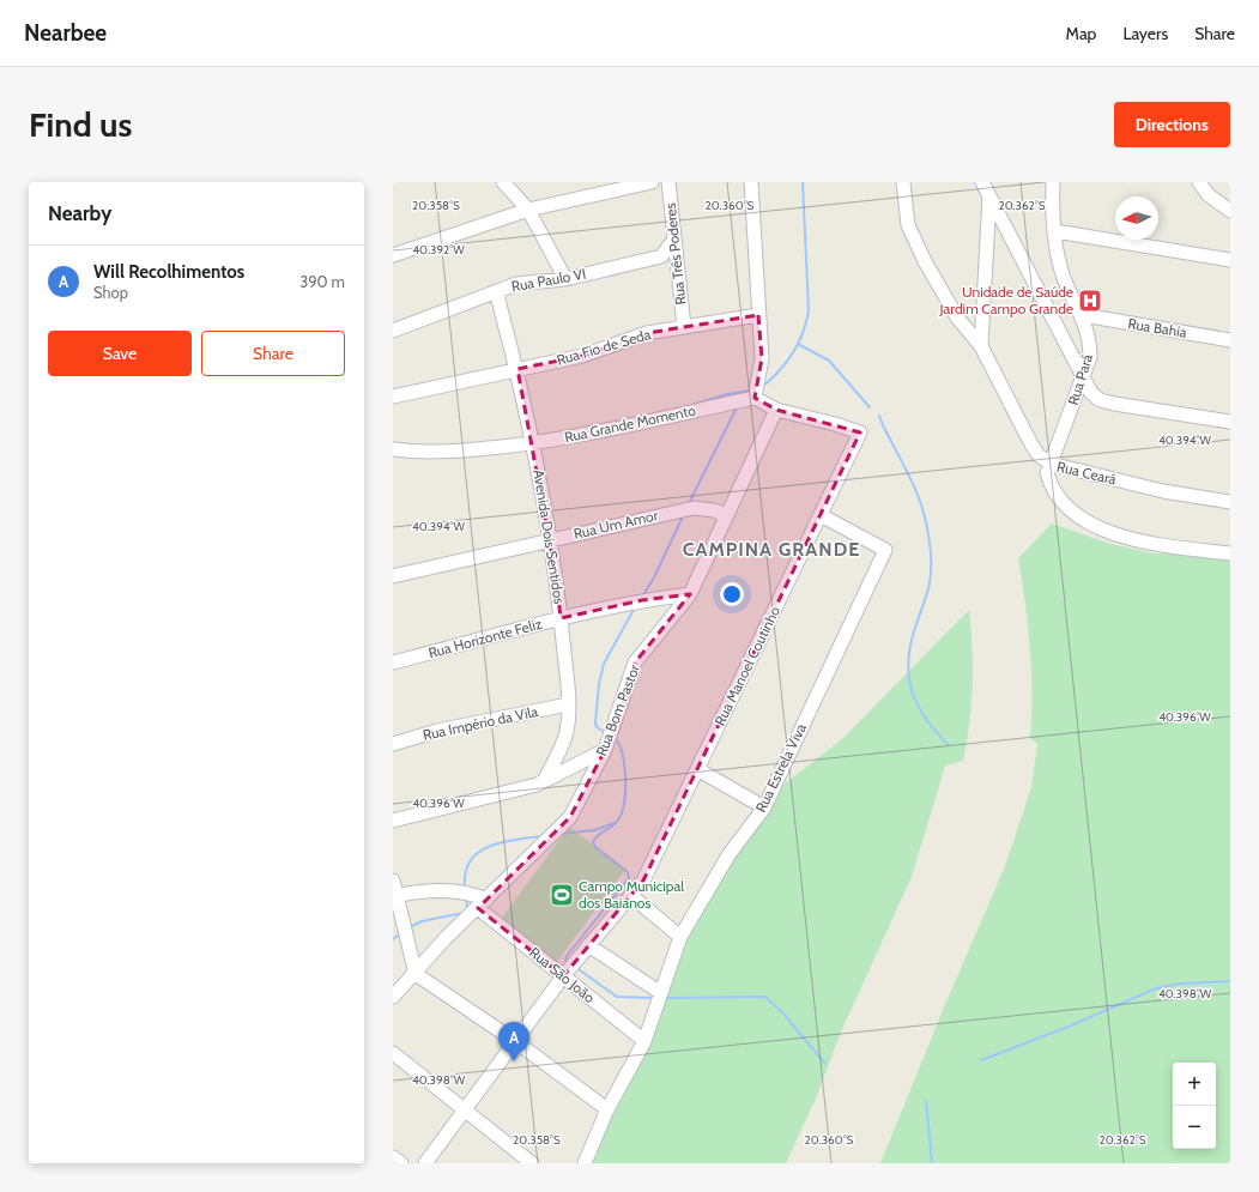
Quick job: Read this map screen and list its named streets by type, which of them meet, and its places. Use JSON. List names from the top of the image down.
{
  "streets": {
    "street": [
      "Rua Três Poderes",
      "Rua Paulo VI",
      "Rua Bahia",
      "Rua Fio de Seda",
      "Rua Pará",
      "Rua Grande Momento",
      "Rua Ceará",
      "Rua Um Amor",
      "Avenida Dois Sentidos",
      "Rua Horizonte Feliz",
      "Rua Manoel Coutinho",
      "Rua Bom Pastor",
      "Rua Império da Vila",
      "Rua Estrela Viva",
      "Rua São João"
    ]
  },
  "crossings": [
    ["Rua Três Poderes", "Rua Paulo VI"],
    ["Rua Três Poderes", "Rua Fio de Seda"],
    ["Rua Paulo VI", "Avenida Dois Sentidos"],
    ["Rua Bahia", "Rua Pará"],
    ["Rua Fio de Seda", "Avenida Dois Sentidos"],
    ["Rua Pará", "Rua Ceará"],
    ["Rua Grande Momento", "Avenida Dois Sentidos"],
    ["Rua Um Amor", "Avenida Dois Sentidos"],
    ["Rua Um Amor", "Rua Bom Pastor"],
    ["Avenida Dois Sentidos", "Rua Horizonte Feliz"],
    ["Avenida Dois Sentidos", "Rua Império da Vila"],
    ["Rua Horizonte Feliz", "Rua Bom Pastor"],
    ["Rua Manoel Coutinho", "Rua Bom Pastor"],
    ["Rua Manoel Coutinho", "Rua Estrela Viva"],
    ["Rua Manoel Coutinho", "Rua São João"],
    ["Rua Bom Pastor", "Rua São João"],
    ["Rua Estrela Viva", "Rua São João"]
  ],
  "districts": ["CAMPINA GRANDE"],
  "places": {
    "hospital": ["Unidade de Saúde Jardim Campo Grande"],
    "sports": ["Campo Municipal dos Baianos"]
  },
  "north": "left",
  "page": {
    "header": "Nearbee",
    "nav": ["Map", "Layers", "Share"],
    "buttons": [
      "Directions",
      ["Save", "Share"]
    ],
    "title": "Find us",
    "heading": "Nearby",
    "list": [
      {
        "mark": "A",
        "name": "Will Recolhimentos",
        "note": "Shop",
        "value": "390 m"
      }
    ],
    "pins": "A",
    "map_buttons": ["+", "−"]
  },
  "coordinates": [
    "20.358°S",
    "20.360°S",
    "20.362°S",
    "40.392°W",
    "40.394°W",
    "40.396°W",
    "40.398°W"
  ]
}
